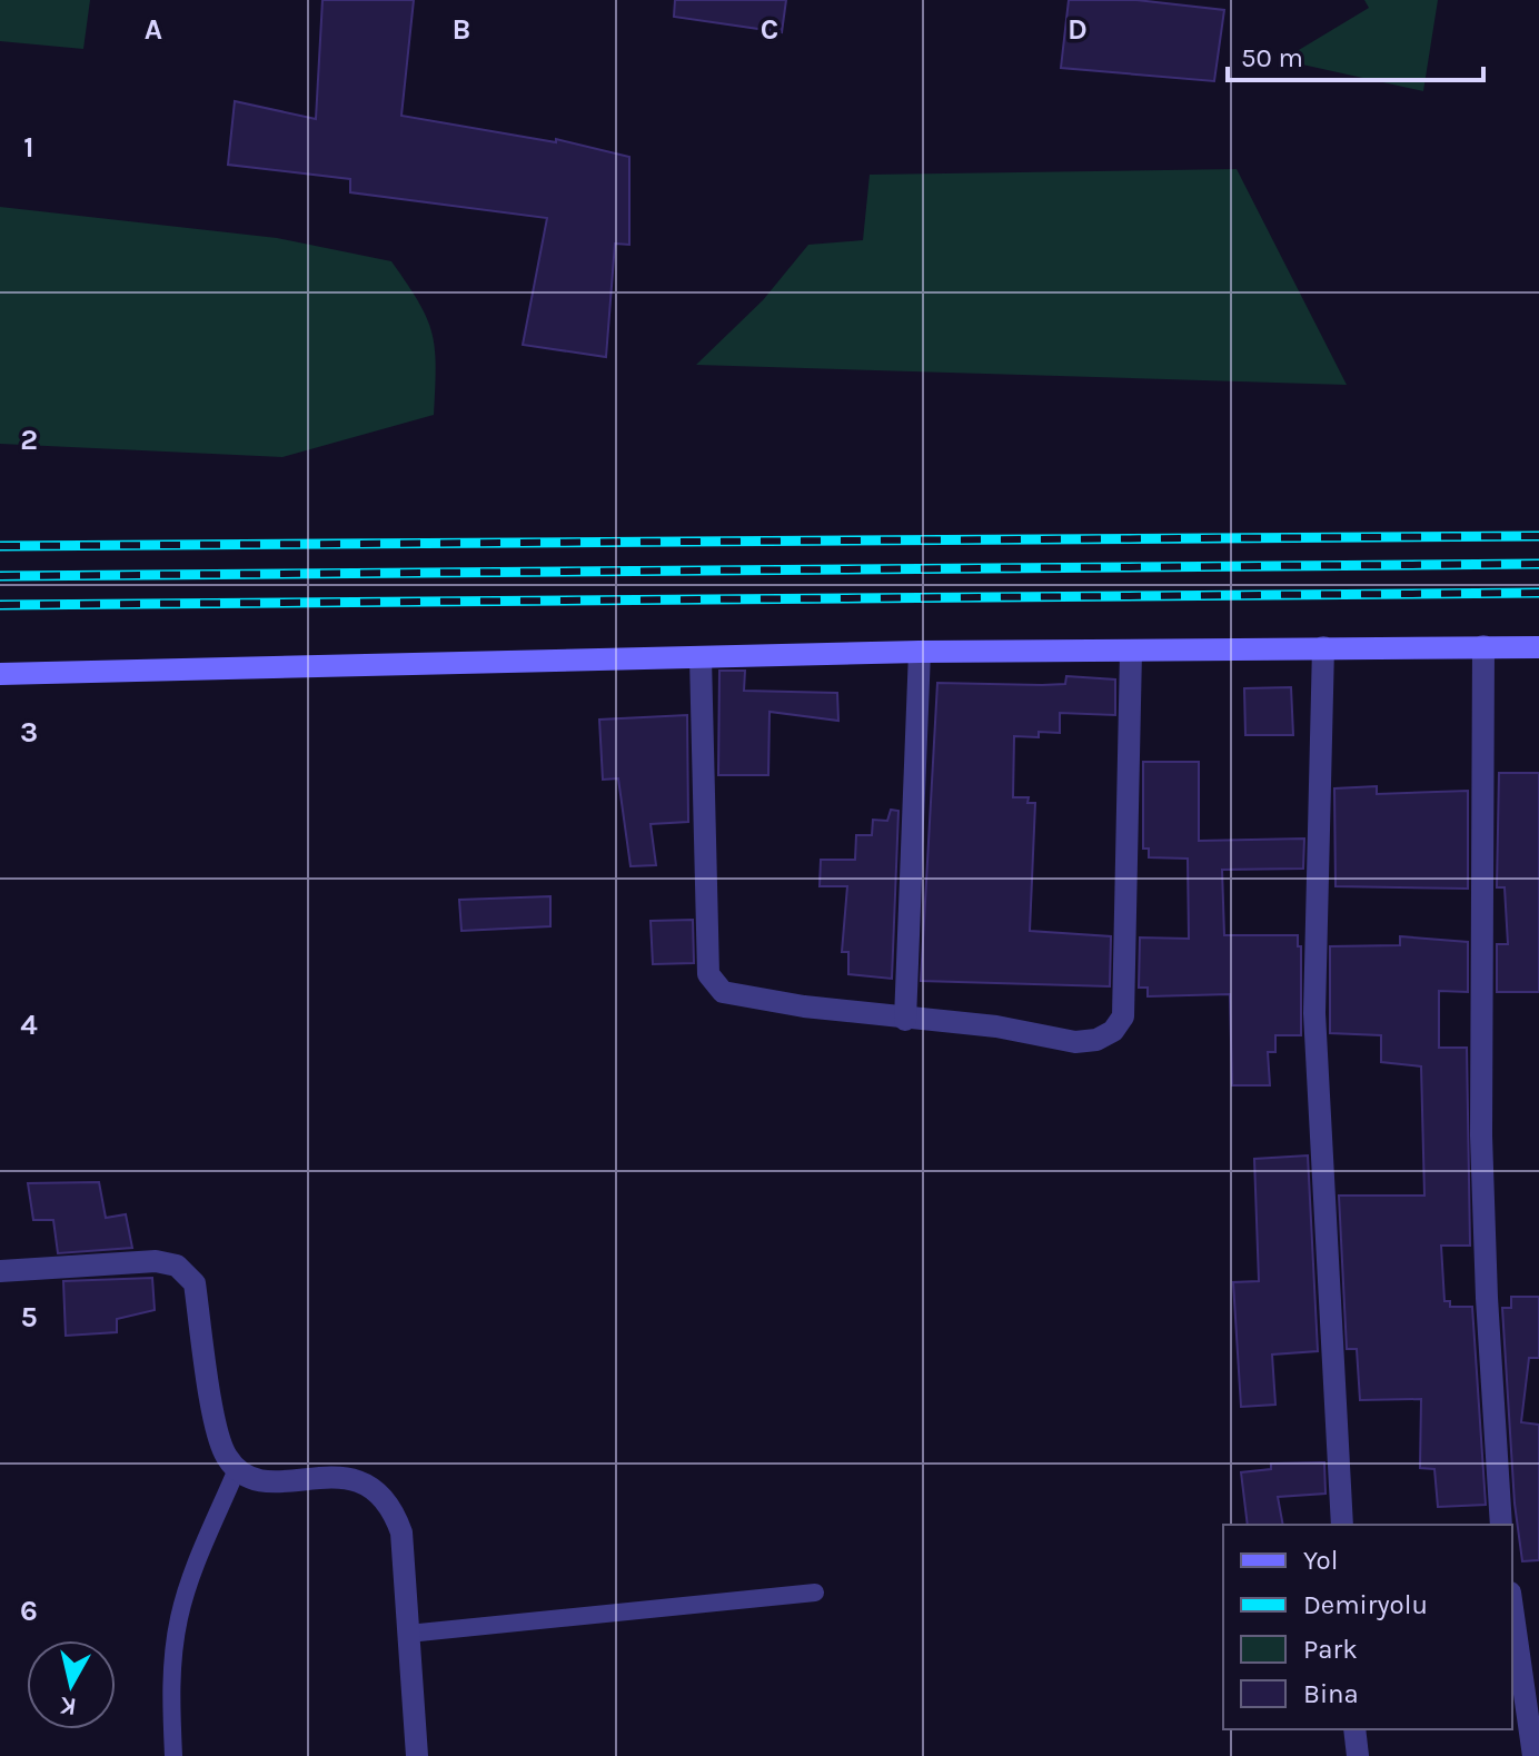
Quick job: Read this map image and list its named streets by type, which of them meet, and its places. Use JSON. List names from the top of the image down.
{
  "legend": [
    "Yol",
    "Demiryolu",
    "Park",
    "Bina"
  ],
  "scale_bar": "50 m",
  "north": "bottom",
  "grid": {
    "columns": [
      "A",
      "B",
      "C",
      "D"
    ],
    "rows": [
      "1",
      "2",
      "3",
      "4",
      "5",
      "6"
    ]
  }
}
